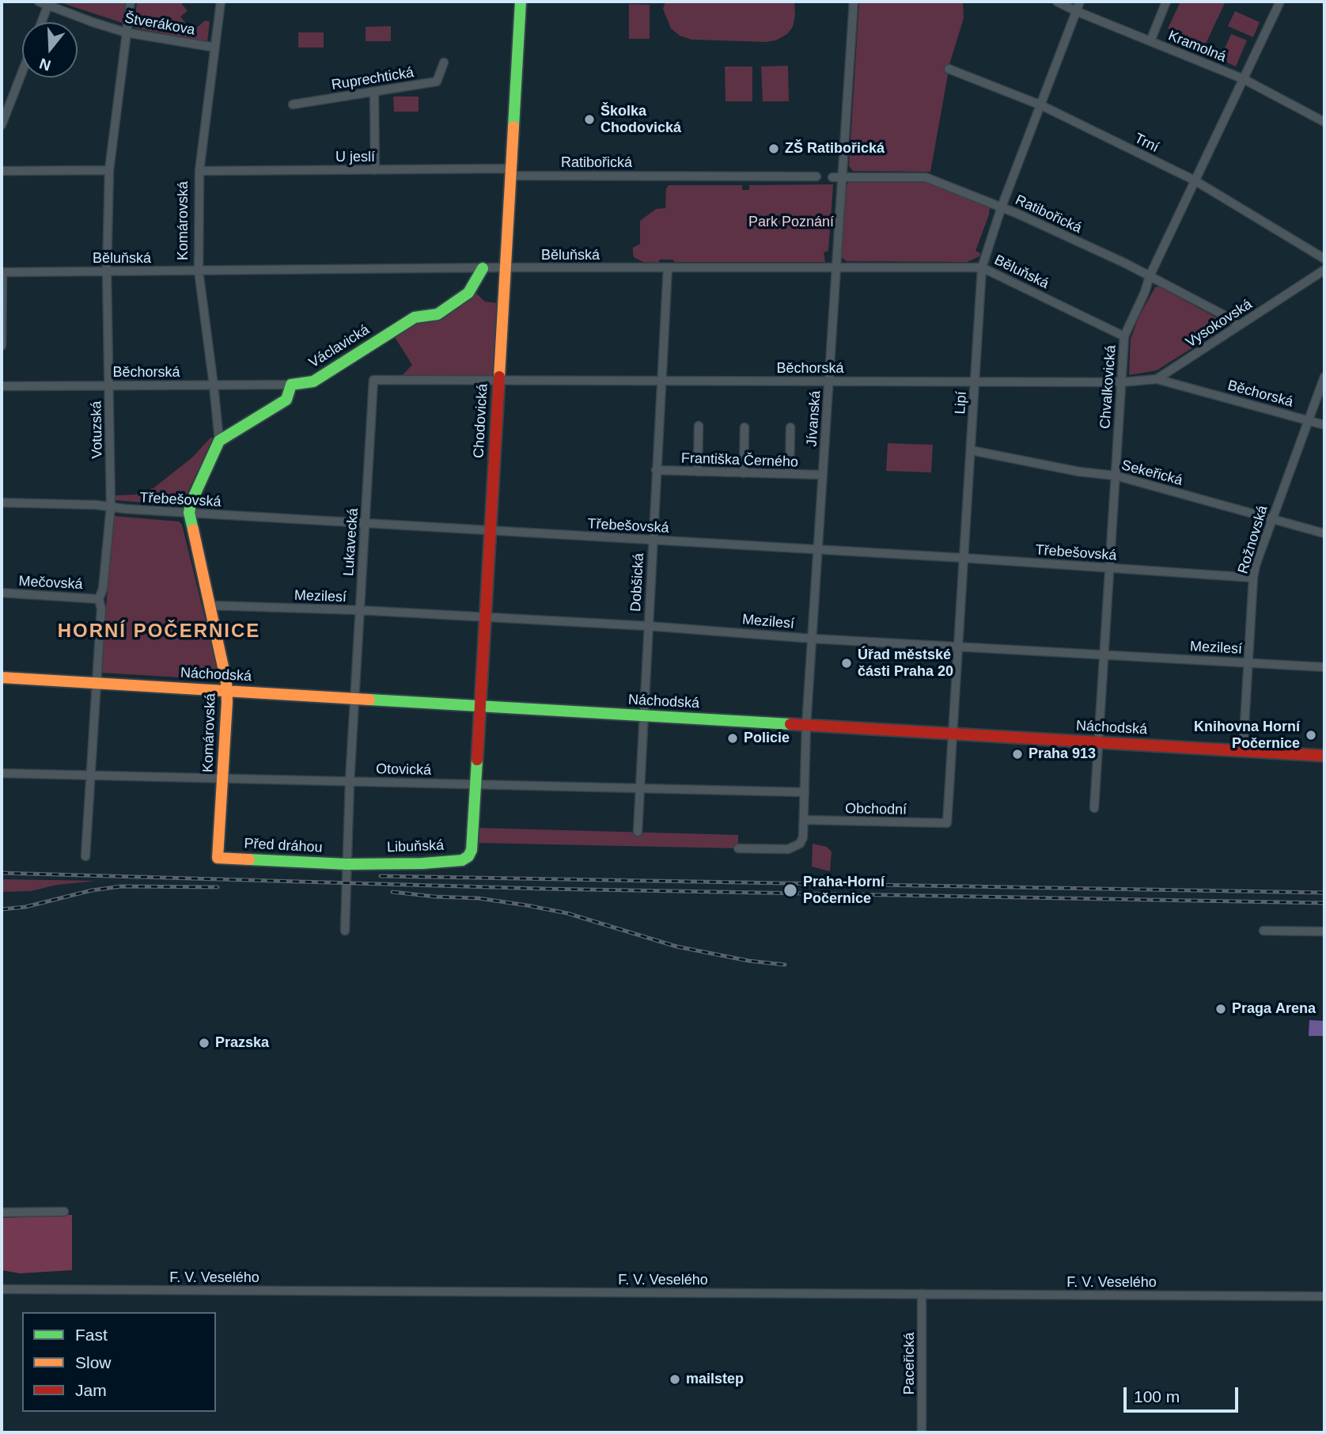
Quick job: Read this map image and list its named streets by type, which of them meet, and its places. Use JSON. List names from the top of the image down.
{
  "streets": {
    "street": [
      "Štverákova",
      "Kramolná",
      "Ruprechtická",
      "Trní",
      "U jeslí",
      "Ratibořická",
      "Komárovská",
      "Běluňská",
      "Vysokovská",
      "Václavická",
      "Běchorská",
      "Chvalkovická",
      "Lipí",
      "Jívanská",
      "Chodovická",
      "Votuzská",
      "Františka Černého",
      "Sekeřická",
      "Třebešovská",
      "Rožnovská",
      "Lukavecká",
      "Dobšická",
      "Mečovská",
      "Mezilesí",
      "Náchodská",
      "Otovická",
      "Obchodní",
      "Před dráhou",
      "Libuňská",
      "F. V. Veselého",
      "Paceřická"
    ]
  },
  "crossings": [
    ["Štverákova", "Komárovská"],
    ["Štverákova", "Votuzská"],
    ["Kramolná", "Chvalkovická"],
    ["Kramolná", "Lipí"],
    ["Ruprechtická", "U jeslí"],
    ["Trní", "Chvalkovická"],
    ["Trní", "Lipí"],
    ["U jeslí", "Ratibořická"],
    ["U jeslí", "Komárovská"],
    ["U jeslí", "Chodovická"],
    ["Ratibořická", "Vysokovská"],
    ["Ratibořická", "Chvalkovická"],
    ["Ratibořická", "Lipí"],
    ["Ratibořická", "Jívanská"],
    ["Ratibořická", "Chodovická"],
    ["Komárovská", "Běluňská"],
    ["Komárovská", "Běchorská"],
    ["Komárovská", "Třebešovská"],
    ["Komárovská", "Mezilesí"],
    ["Komárovská", "Náchodská"],
    ["Komárovská", "Otovická"],
    ["Komárovská", "Před dráhou"],
    ["Běluňská", "Václavická"],
    ["Běluňská", "Chvalkovická"],
    ["Běluňská", "Lipí"],
    ["Běluňská", "Jívanská"],
    ["Běluňská", "Chodovická"],
    ["Běluňská", "Votuzská"],
    ["Běluňská", "Dobšická"],
    ["Vysokovská", "Běchorská"],
    ["Vysokovská", "Chvalkovická"],
    ["Václavická", "Běchorská"],
    ["Běchorská", "Chvalkovická"],
    ["Běchorská", "Lipí"],
    ["Běchorská", "Jívanská"],
    ["Běchorská", "Chodovická"],
    ["Běchorská", "Votuzská"],
    ["Běchorská", "Rožnovská"],
    ["Běchorská", "Lukavecká"],
    ["Běchorská", "Dobšická"],
    ["Chvalkovická", "Sekeřická"],
    ["Chvalkovická", "Třebešovská"],
    ["Chvalkovická", "Mezilesí"],
    ["Chvalkovická", "Náchodská"],
    ["Lipí", "Sekeřická"],
    ["Lipí", "Třebešovská"],
    ["Lipí", "Mezilesí"],
    ["Lipí", "Náchodská"],
    ["Lipí", "Obchodní"],
    ["Jívanská", "Františka Černého"],
    ["Jívanská", "Třebešovská"],
    ["Jívanská", "Mezilesí"],
    ["Jívanská", "Náchodská"],
    ["Jívanská", "Otovická"],
    ["Jívanská", "Obchodní"],
    ["Chodovická", "Třebešovská"],
    ["Chodovická", "Lukavecká"],
    ["Chodovická", "Mezilesí"],
    ["Chodovická", "Náchodská"],
    ["Chodovická", "Otovická"],
    ["Chodovická", "Libuňská"],
    ["Votuzská", "Třebešovská"],
    ["Votuzská", "Mečovská"],
    ["Votuzská", "Náchodská"],
    ["Votuzská", "Otovická"],
    ["Františka Černého", "Dobšická"],
    ["Sekeřická", "Rožnovská"],
    ["Třebešovská", "Rožnovská"],
    ["Třebešovská", "Lukavecká"],
    ["Třebešovská", "Dobšická"],
    ["Rožnovská", "Mezilesí"],
    ["Rožnovská", "Náchodská"],
    ["Lukavecká", "Mezilesí"],
    ["Lukavecká", "Náchodská"],
    ["Lukavecká", "Otovická"],
    ["Lukavecká", "Před dráhou"],
    ["Lukavecká", "Libuňská"],
    ["Dobšická", "Mezilesí"],
    ["Dobšická", "Náchodská"],
    ["Dobšická", "Otovická"],
    ["Před dráhou", "Libuňská"],
    ["F. V. Veselého", "Paceřická"]
  ],
  "districts": ["HORNÍ POČERNICE"],
  "parks": ["Park Poznání"],
  "places": [
    "Školka Chodovická",
    "ZŠ Ratibořická",
    "Úřad městské části Praha 20",
    "Knihovna Horní Počernice",
    "Policie",
    "Praha 913",
    "Praha-Horní Počernice",
    "Praga Arena",
    "Prazska",
    "mailstep"
  ],
  "legend": ["Fast", "Slow", "Jam"],
  "scale_bar": "100 m",
  "north": "bottom"
}
